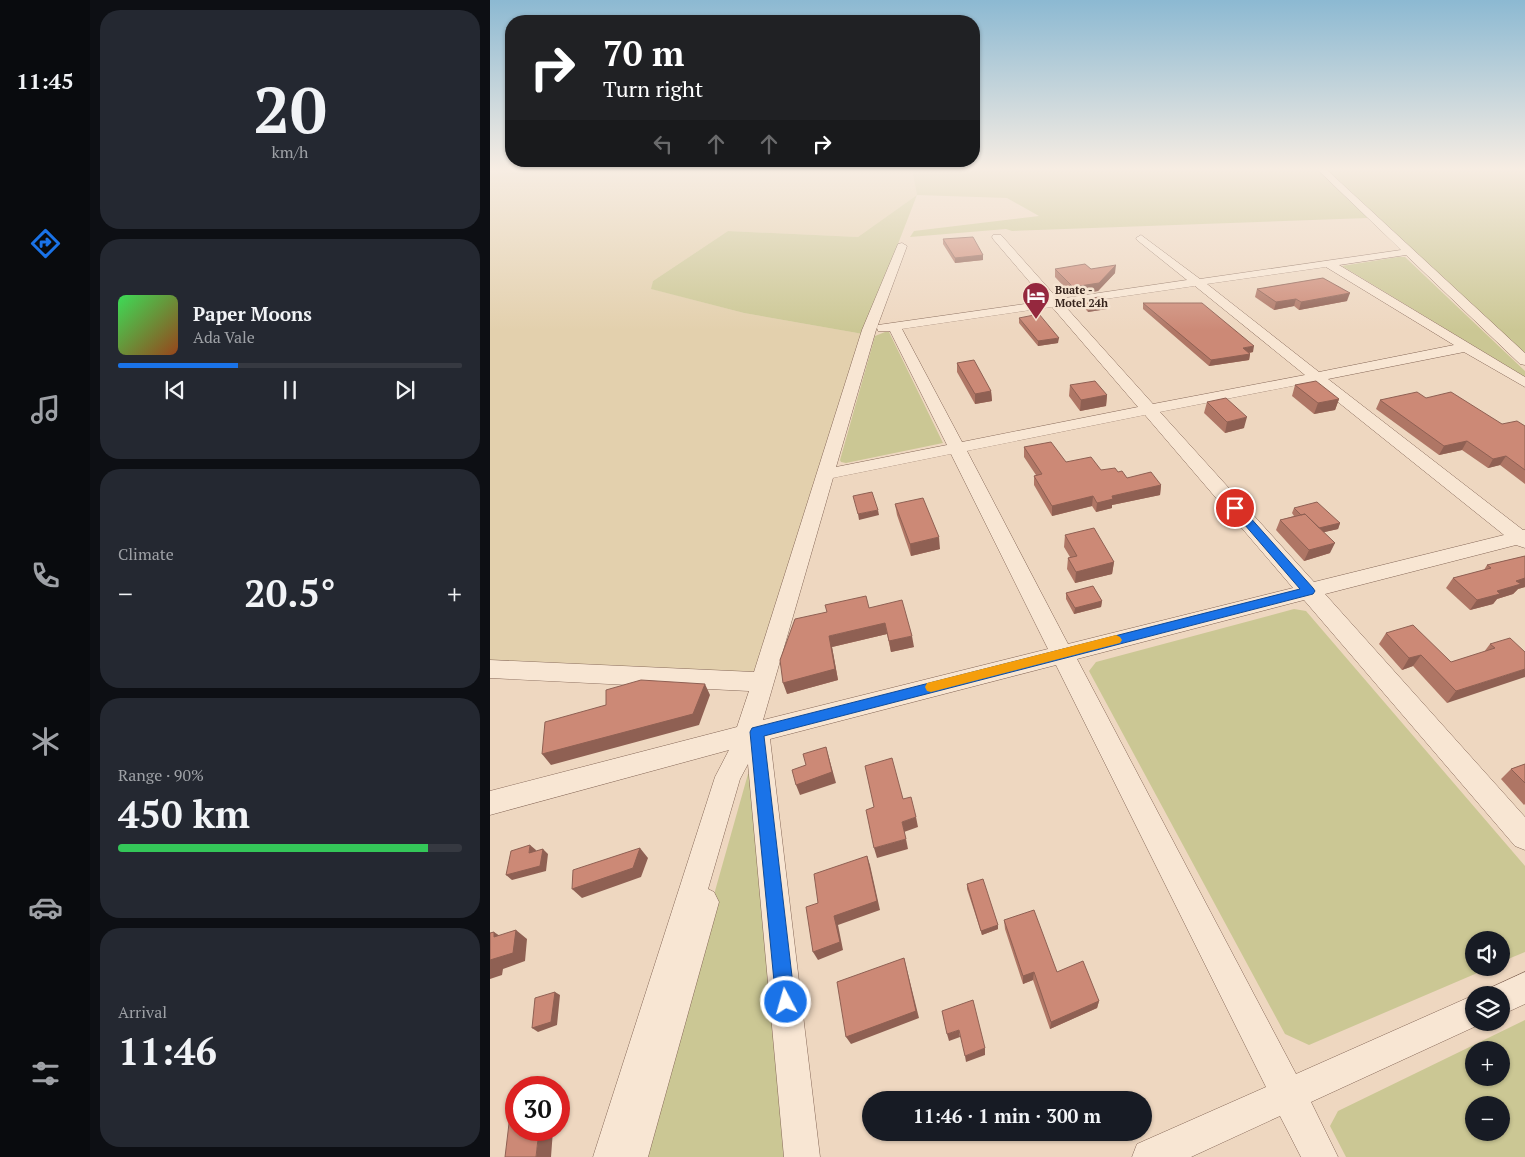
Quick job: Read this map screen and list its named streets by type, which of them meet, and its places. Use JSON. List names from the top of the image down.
{
  "places": {
    "hotel": ["Buate - Motel 24h"]
  },
  "page": {
    "tabs": "11:45",
    "tile": [
      ["20", "km/h"],
      "Climate",
      ["Range · 90%", "450 km"],
      ["Arrival", "11:46"]
    ],
    "turn": ["70 m", "Turn right"],
    "song": ["Paper Moons", "Ada Vale"],
    "heat": ["−", "20.5°", "+"],
    "map_buttons": ["+", "−"],
    "limit": "30",
    "trip": "11:46 · 1 min · 300 m"
  }
}
